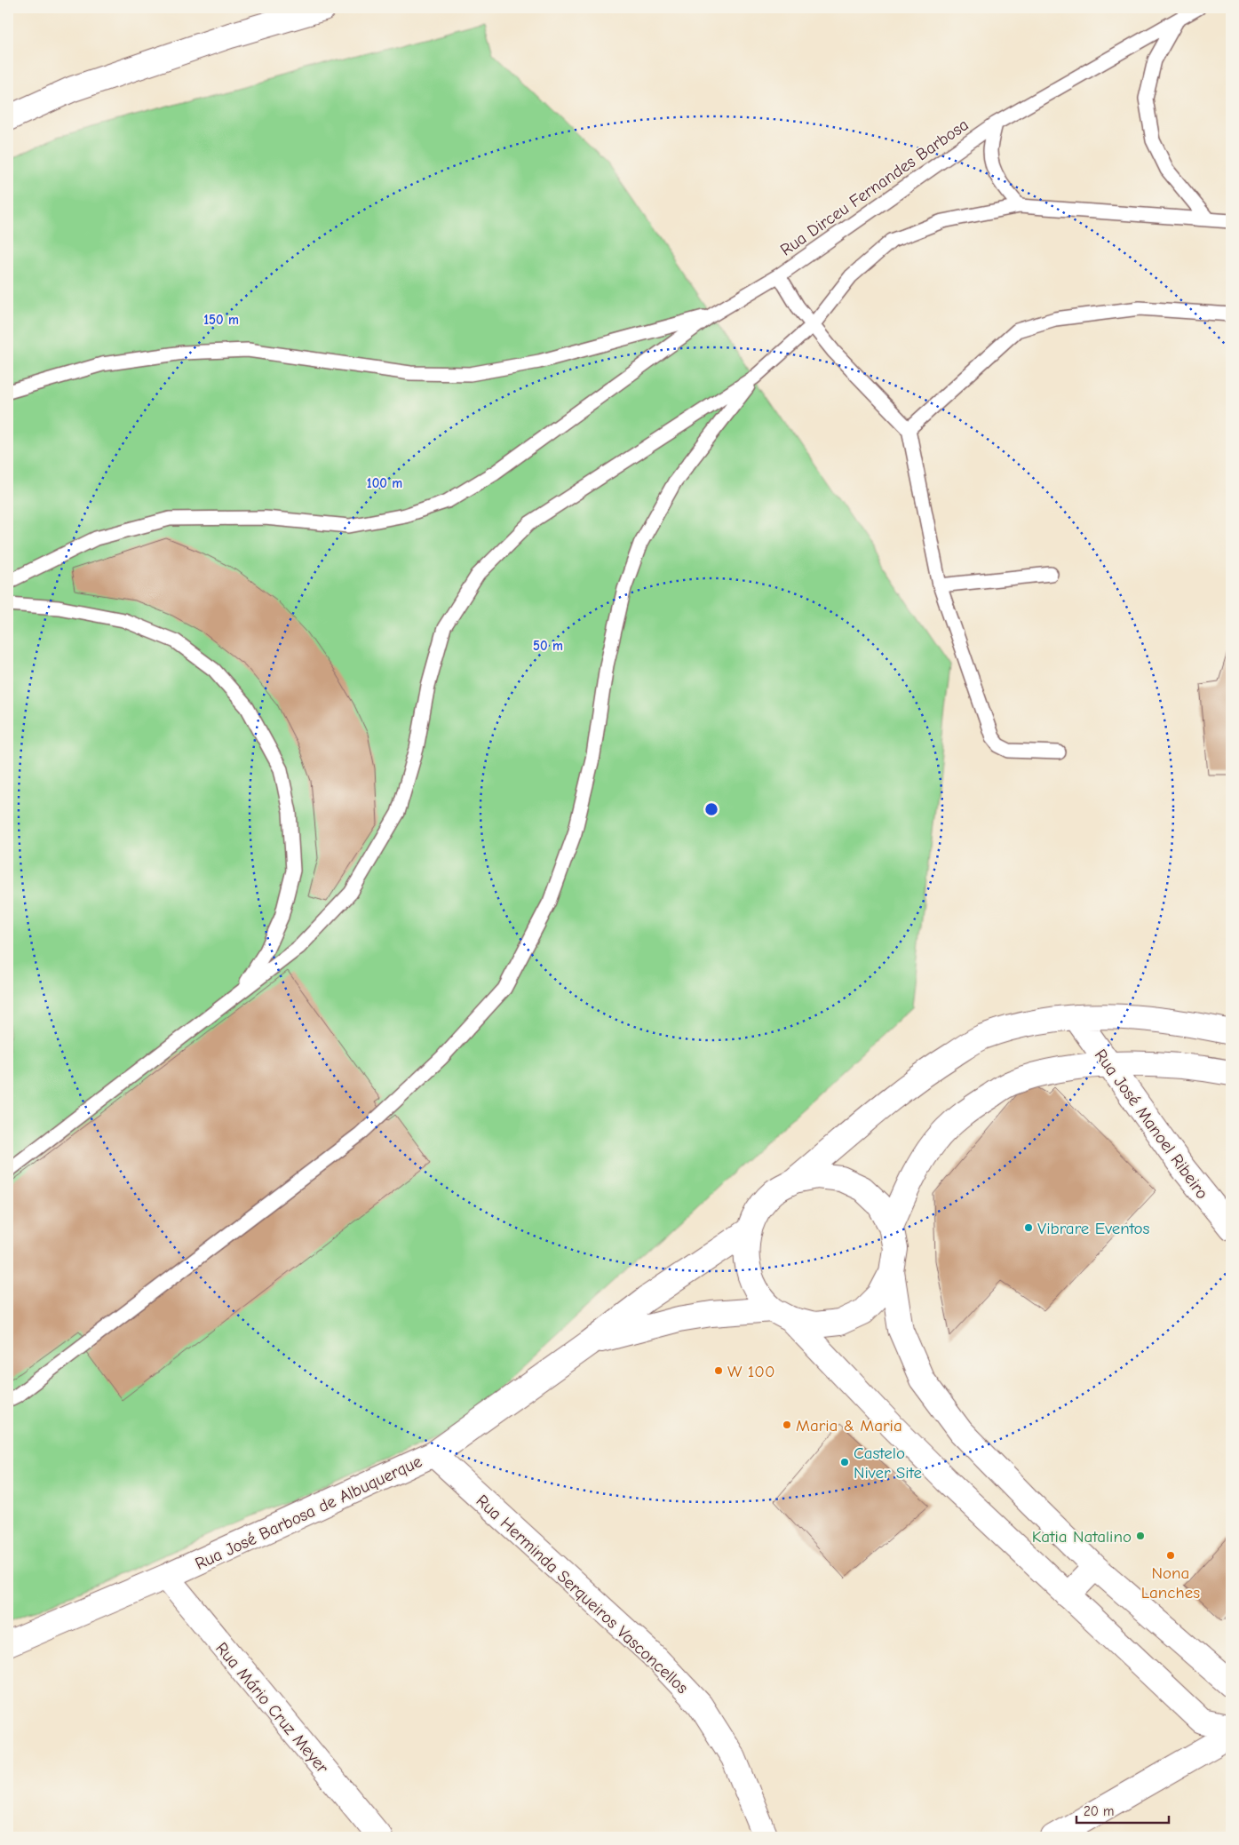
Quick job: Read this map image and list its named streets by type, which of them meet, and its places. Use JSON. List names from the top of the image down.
{
  "streets": {
    "street": [
      "Rua José Manoel Ribeiro",
      "Rua José Barbosa de Albuquerque",
      "Rua Herminda Serqueiros Vasconcellos",
      "Rua Mário Cruz Meyer"
    ],
    "lane": ["Rua Dirceu Fernandes Barbosa"]
  },
  "crossings": [
    ["Rua José Barbosa de Albuquerque", "Rua Herminda Serqueiros Vasconcellos"],
    ["Rua José Barbosa de Albuquerque", "Rua Mário Cruz Meyer"]
  ],
  "places": [
    "Vibrare Eventos",
    "W 100",
    "Maria & Maria",
    "Castelo Niver Site",
    "Katia Natalino",
    "Nona Lanches"
  ],
  "scale_bar": "20 m",
  "rings": ["150 m", "100 m", "50 m"]
}
